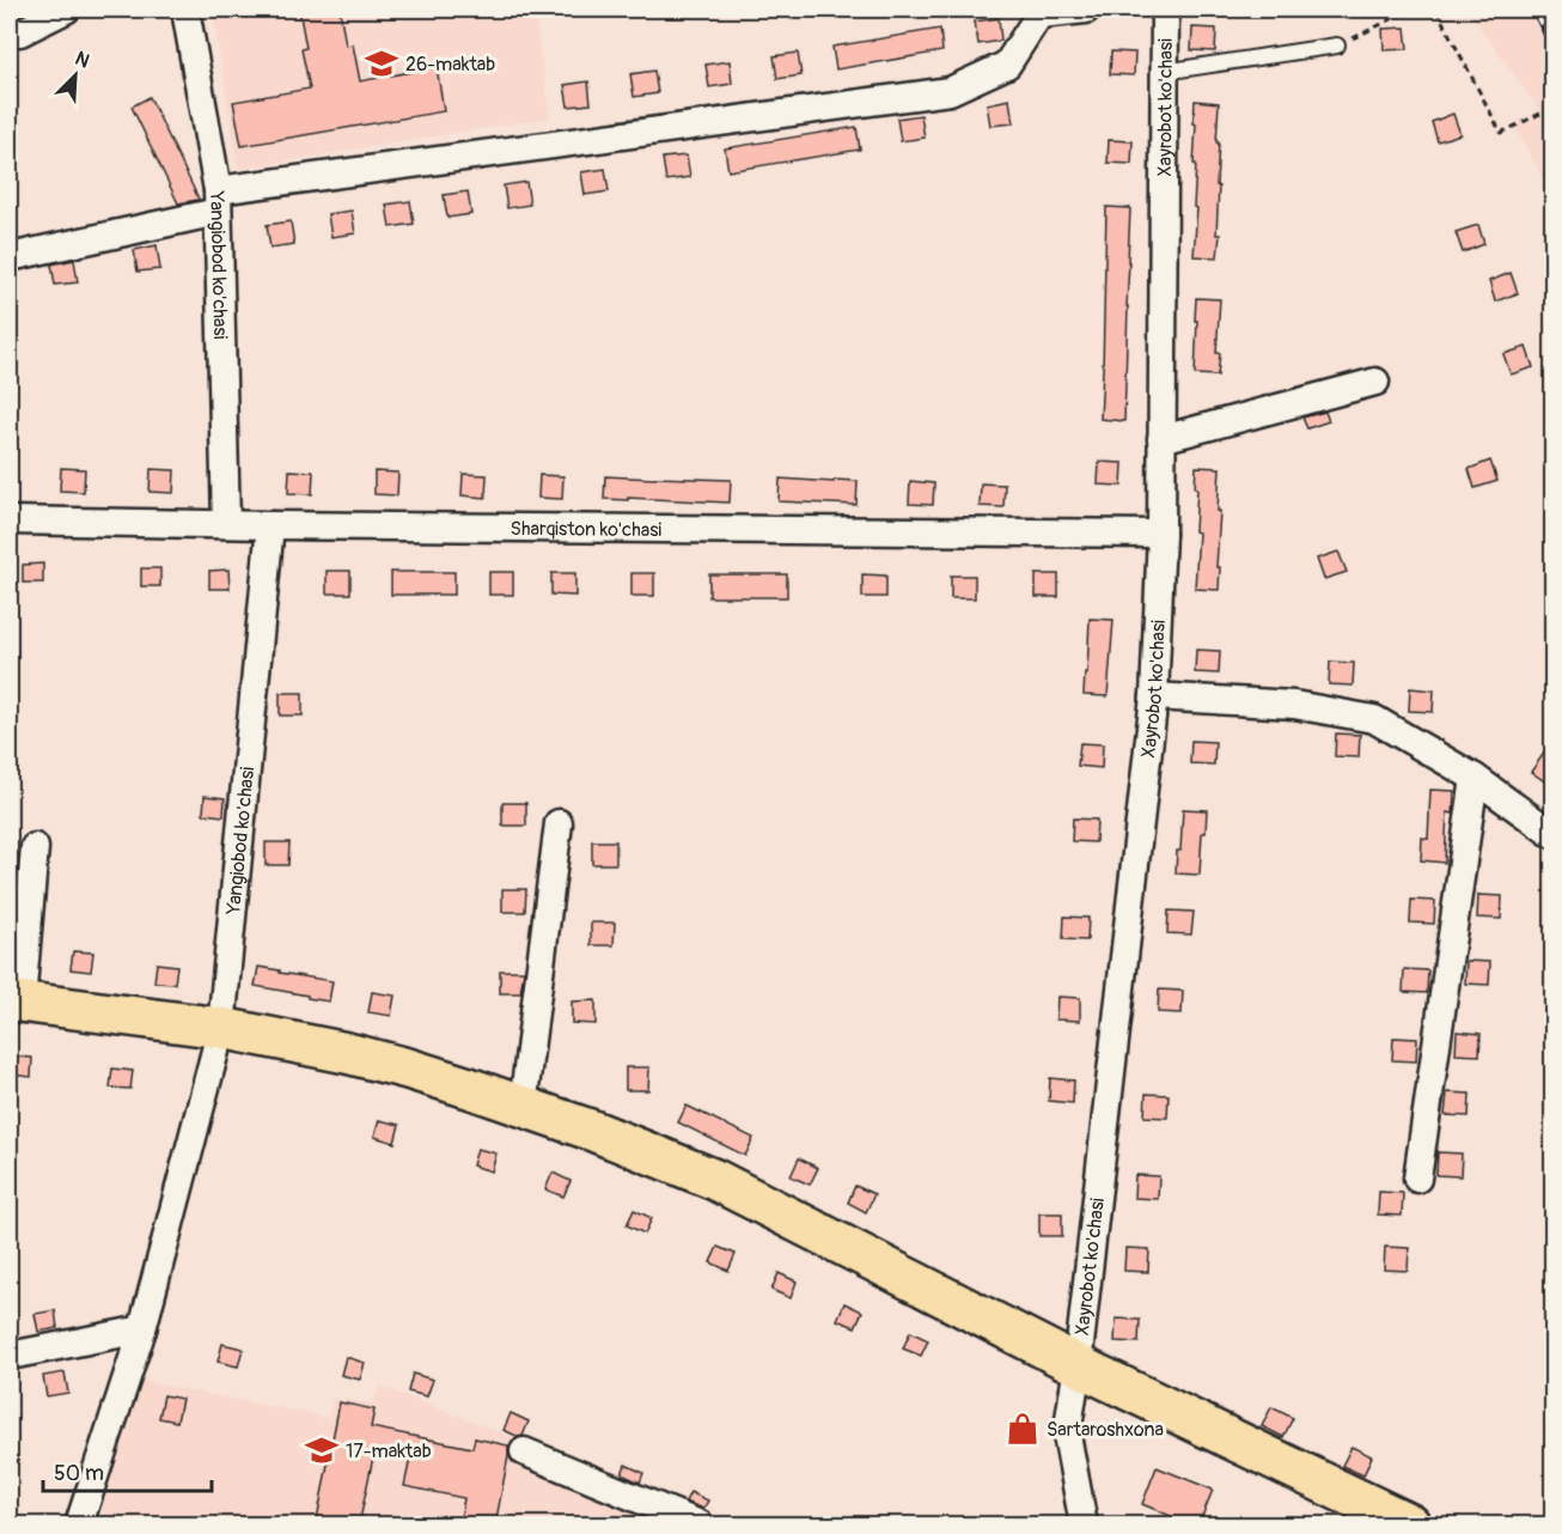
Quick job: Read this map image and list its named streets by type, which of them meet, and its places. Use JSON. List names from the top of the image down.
{
  "streets": {
    "street": ["Xayrobot ko'chasi", "Yangiobod ko'chasi", "Sharqiston ko'chasi"]
  },
  "crossings": [
    ["Xayrobot ko'chasi", "Sharqiston ko'chasi"],
    ["Yangiobod ko'chasi", "Sharqiston ko'chasi"]
  ],
  "places": {
    "school or university": ["26-maktab", "17-maktab"],
    "shop": ["Sartaroshxona"]
  },
  "scale_bar": "50 m",
  "north": "top right"
}
